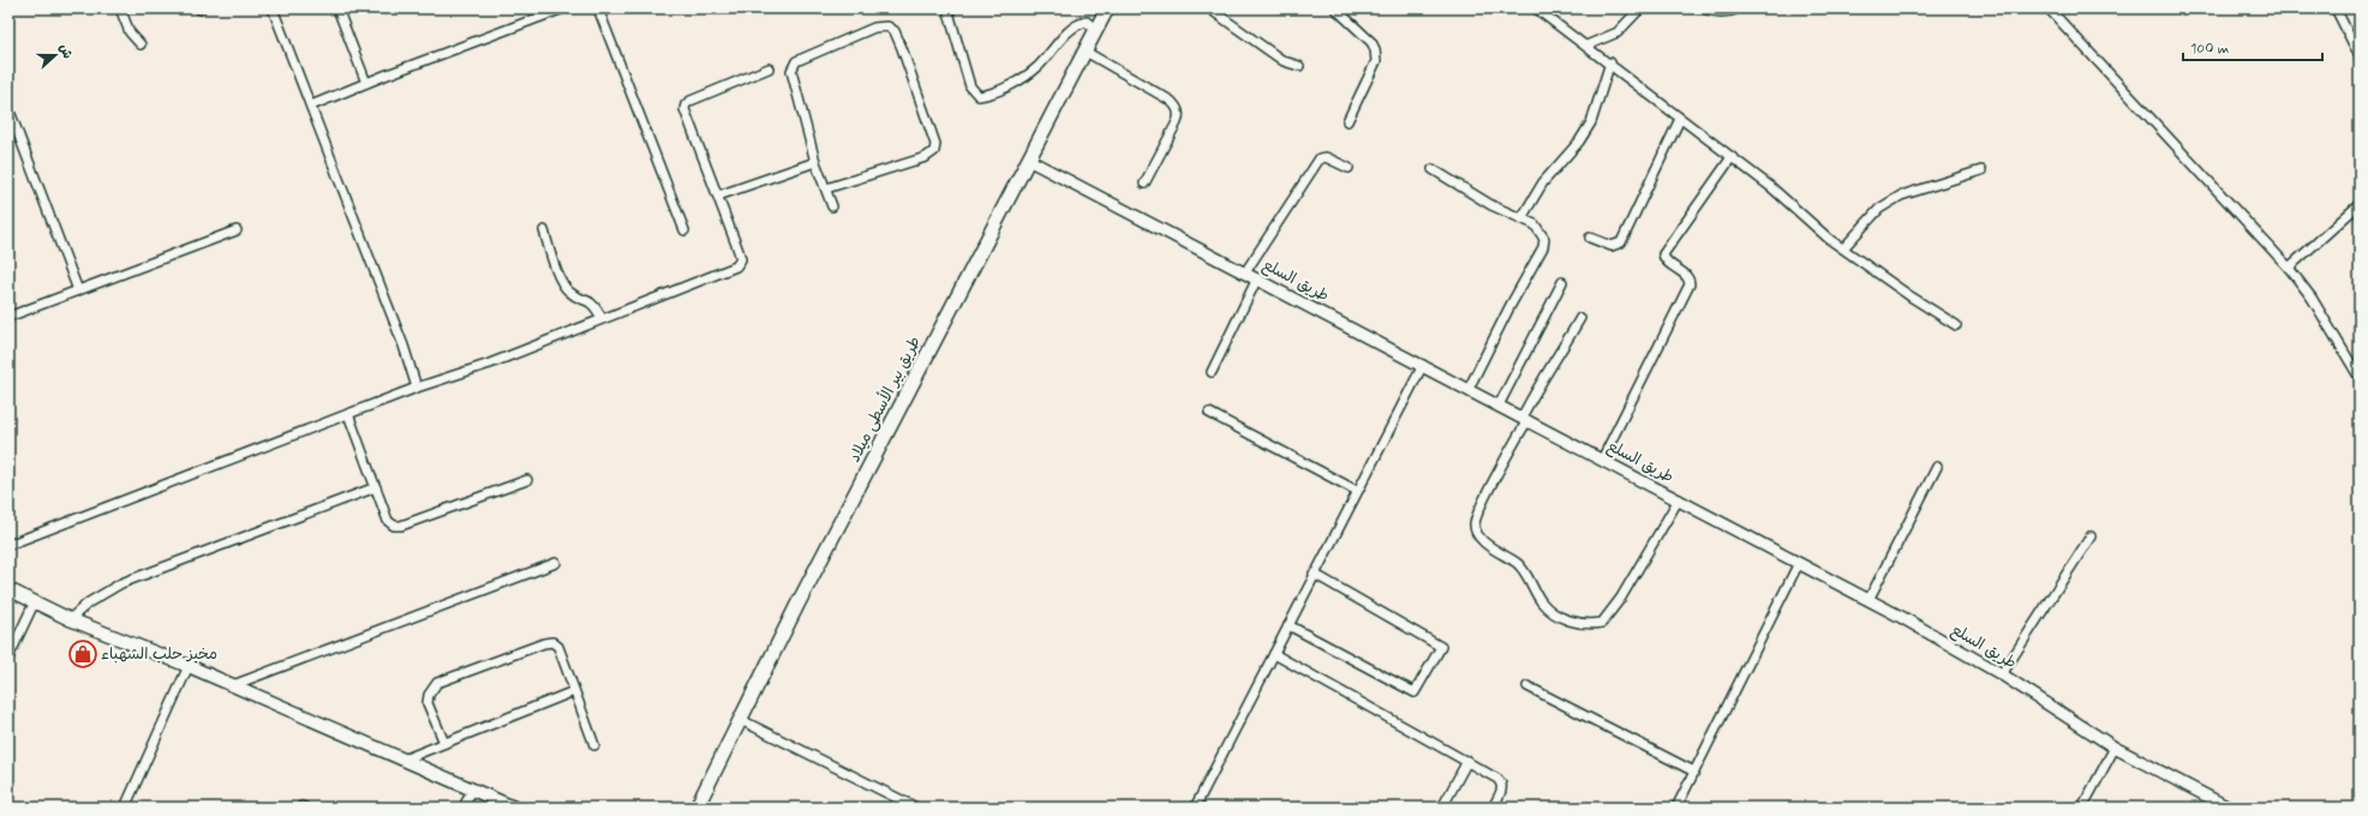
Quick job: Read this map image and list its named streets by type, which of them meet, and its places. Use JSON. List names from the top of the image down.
{
  "streets": {
    "main road": ["طريق بير الأسطى ميلاد"],
    "street": ["طريق السلع"]
  },
  "crossings": [
    ["طريق السلع", "طريق بير الأسطى ميلاد"]
  ],
  "places": {
    "shop": ["مخبز حلب الشهباء"]
  },
  "scale_bar": "100 m",
  "north": "right"
}
